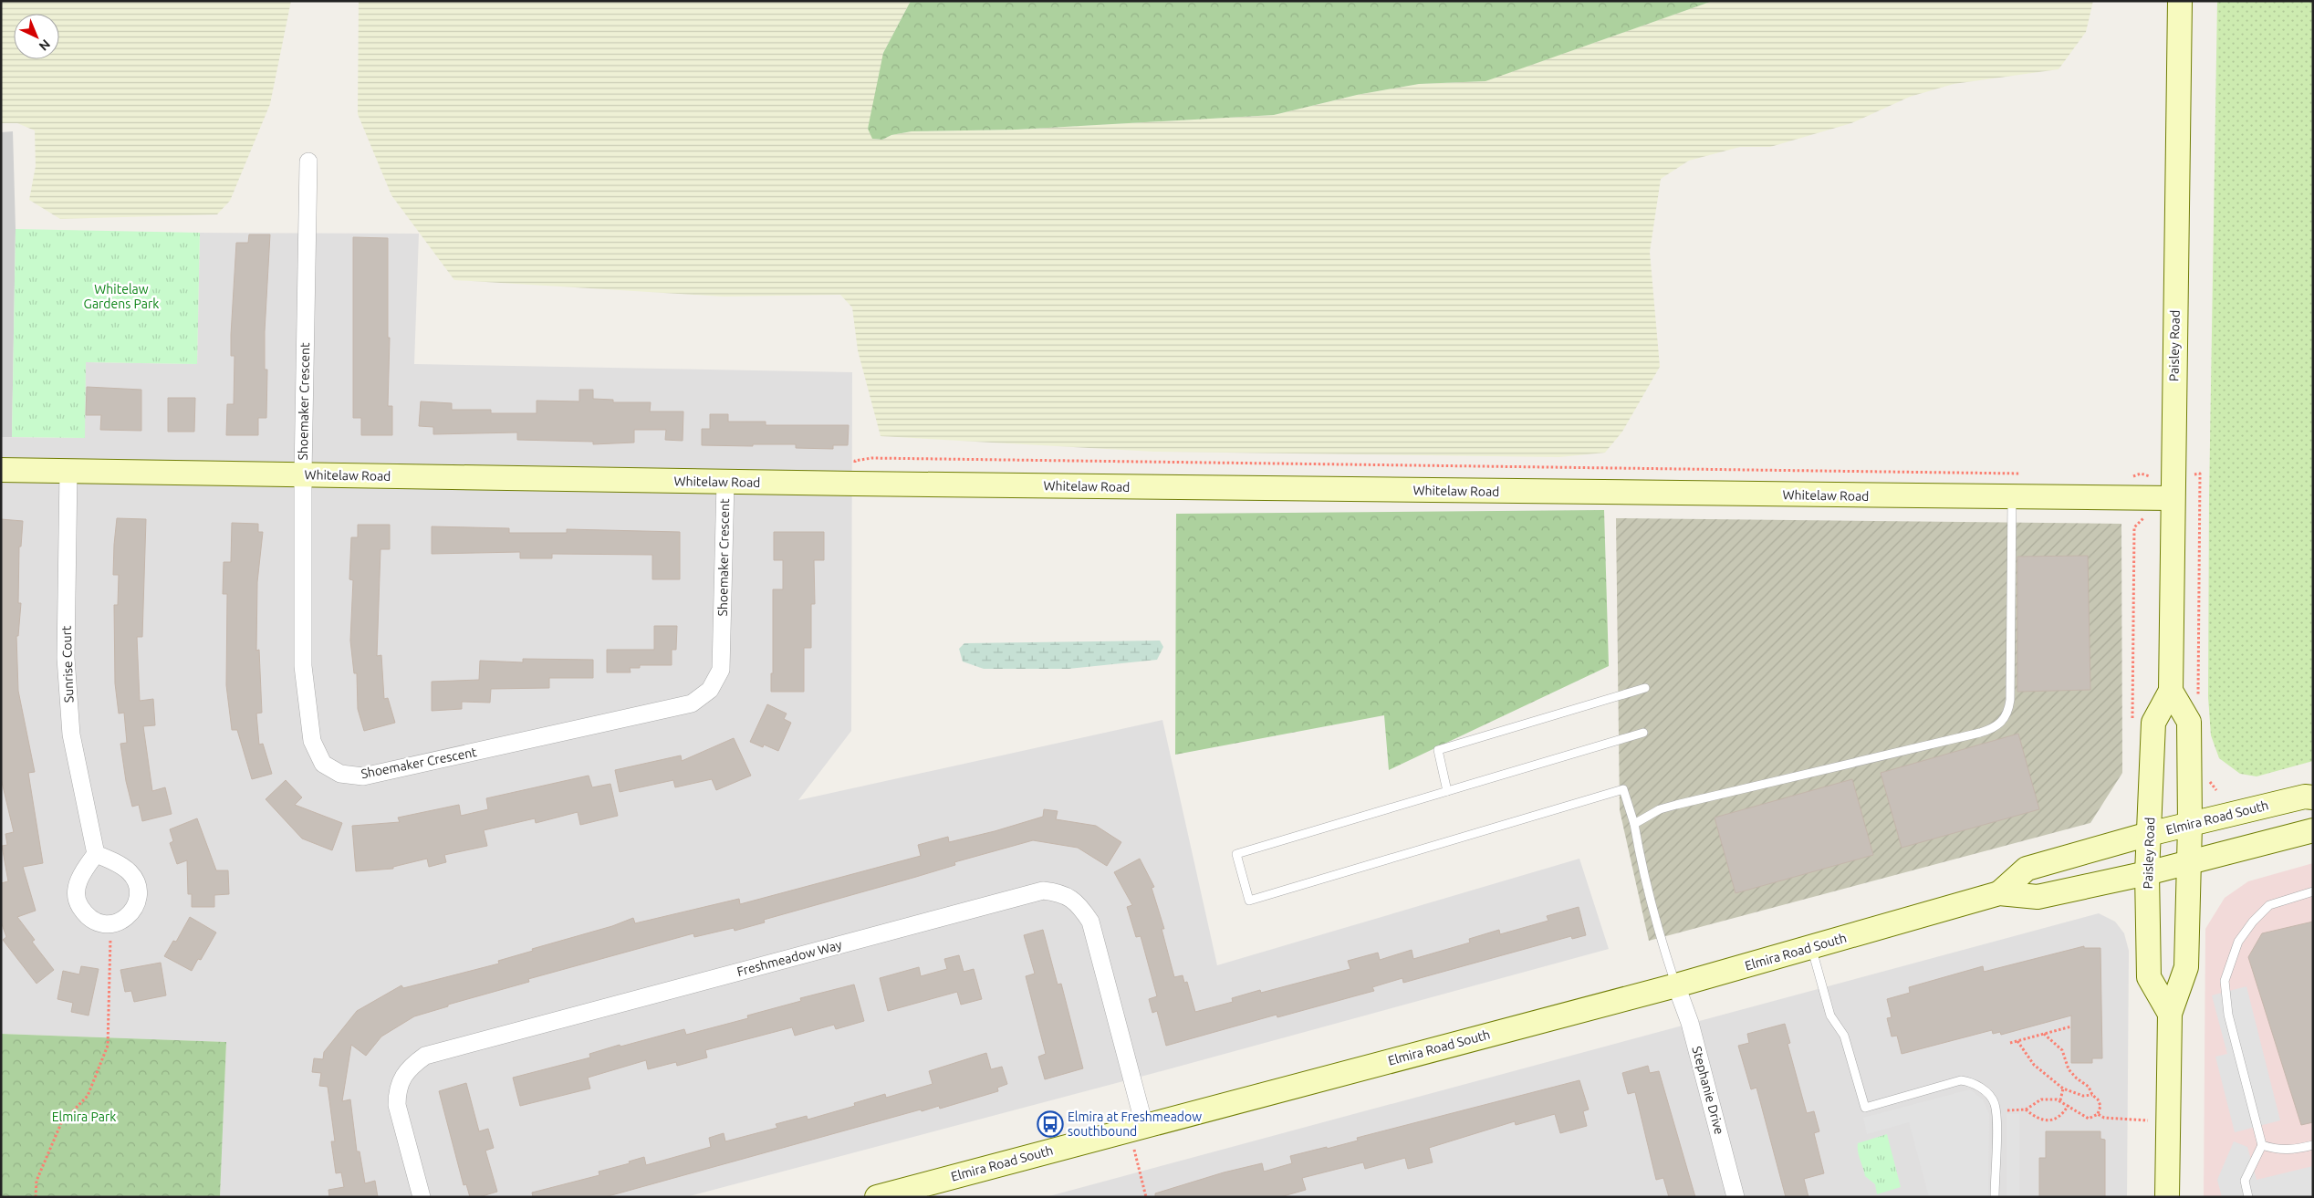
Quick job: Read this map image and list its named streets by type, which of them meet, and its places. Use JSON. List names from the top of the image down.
{
  "streets": {
    "street": [
      "Paisley Road",
      "Shoemaker Crescent",
      "Whitelaw Road",
      "Sunrise Court",
      "Elmira Road South",
      "Freshmeadow Way",
      "Stephanie Drive"
    ]
  },
  "crossings": [
    ["Paisley Road", "Whitelaw Road"],
    ["Paisley Road", "Elmira Road South"],
    ["Shoemaker Crescent", "Whitelaw Road"],
    ["Whitelaw Road", "Sunrise Court"],
    ["Elmira Road South", "Freshmeadow Way"],
    ["Elmira Road South", "Stephanie Drive"]
  ],
  "parks": ["Whitelaw Gardens Park", "Elmira Park"],
  "places": {
    "bus stop": ["Elmira at Freshmeadow southbound"]
  },
  "north": "bottom right"
}
